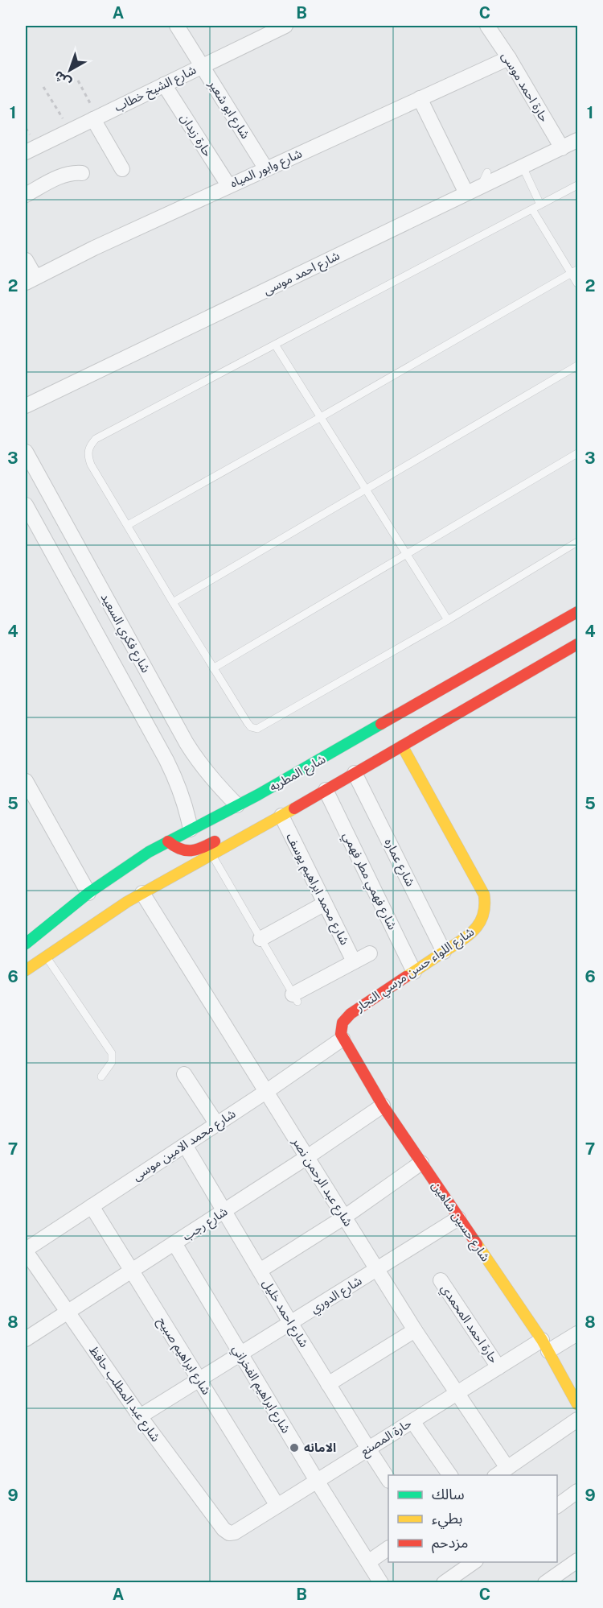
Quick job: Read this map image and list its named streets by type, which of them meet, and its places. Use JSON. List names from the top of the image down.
{
  "streets": {
    "main road": ["شارع المطريه", "شارع اللواء حسن مرسي النجار", "شارع حسين شاهين"],
    "street": [
      "حارة احمد موسى",
      "شارع الشيخ خطاب",
      "شارع ابو شعير",
      "حارة زيدان",
      "شارع وابور المياه",
      "شارع احمد موسى",
      "شارع فكري السعيد",
      "شارع عماره",
      "شارع فهمي مطر فهمي",
      "شارع محمد ابراهيم يوسف",
      "شارع محمد الامين موسى",
      "شارع عبد الرحمن نصر",
      "شارع رجب",
      "شارع الدوري",
      "شارع احمد خليل",
      "حارة احمد المحمدي",
      "شارع ابراهيم صبيح",
      "شارع ابراهيم الفخراني",
      "شارع عبد المطلب حافظ",
      "حارة المصنع"
    ]
  },
  "crossings": [
    ["حارة احمد موسى", "شارع وابور المياه"],
    ["حارة احمد موسى", "شارع احمد موسى"],
    ["شارع الشيخ خطاب", "شارع ابو شعير"],
    ["شارع الشيخ خطاب", "حارة زيدان"],
    ["شارع ابو شعير", "شارع وابور المياه"],
    ["حارة زيدان", "شارع وابور المياه"],
    ["شارع فكري السعيد", "شارع المطريه"],
    ["شارع عماره", "شارع اللواء حسن مرسي النجار"],
    ["شارع فهمي مطر فهمي", "شارع اللواء حسن مرسي النجار"],
    ["شارع اللواء حسن مرسي النجار", "شارع محمد الامين موسى"],
    ["شارع اللواء حسن مرسي النجار", "شارع حسين شاهين"],
    ["شارع محمد الامين موسى", "شارع عبد الرحمن نصر"],
    ["شارع محمد الامين موسى", "شارع حسين شاهين"],
    ["شارع محمد الامين موسى", "شارع احمد خليل"],
    ["شارع محمد الامين موسى", "شارع ابراهيم صبيح"],
    ["شارع محمد الامين موسى", "شارع عبد المطلب حافظ"],
    ["شارع عبد الرحمن نصر", "شارع رجب"],
    ["شارع عبد الرحمن نصر", "شارع الدوري"],
    ["شارع عبد الرحمن نصر", "حارة المصنع"],
    ["شارع حسين شاهين", "شارع رجب"],
    ["شارع حسين شاهين", "شارع الدوري"],
    ["شارع حسين شاهين", "حارة المصنع"],
    ["شارع رجب", "شارع احمد خليل"],
    ["شارع رجب", "شارع ابراهيم صبيح"],
    ["شارع رجب", "شارع ابراهيم الفخراني"],
    ["شارع رجب", "شارع عبد المطلب حافظ"],
    ["شارع الدوري", "شارع احمد خليل"],
    ["شارع الدوري", "شارع ابراهيم صبيح"],
    ["شارع الدوري", "شارع ابراهيم الفخراني"],
    ["شارع الدوري", "شارع عبد المطلب حافظ"],
    ["شارع احمد خليل", "حارة المصنع"],
    ["حارة احمد المحمدي", "حارة المصنع"],
    ["شارع ابراهيم صبيح", "حارة المصنع"],
    ["شارع ابراهيم الفخراني", "حارة المصنع"],
    ["شارع عبد المطلب حافظ", "حارة المصنع"]
  ],
  "places": ["الامانه"],
  "legend": ["سالك", "بطيء", "مزدحم"],
  "north": "bottom left",
  "grid": {
    "columns": ["A", "B", "C"],
    "rows": [
      "1",
      "2",
      "3",
      "4",
      "5",
      "6",
      "7",
      "8",
      "9"
    ]
  }
}
